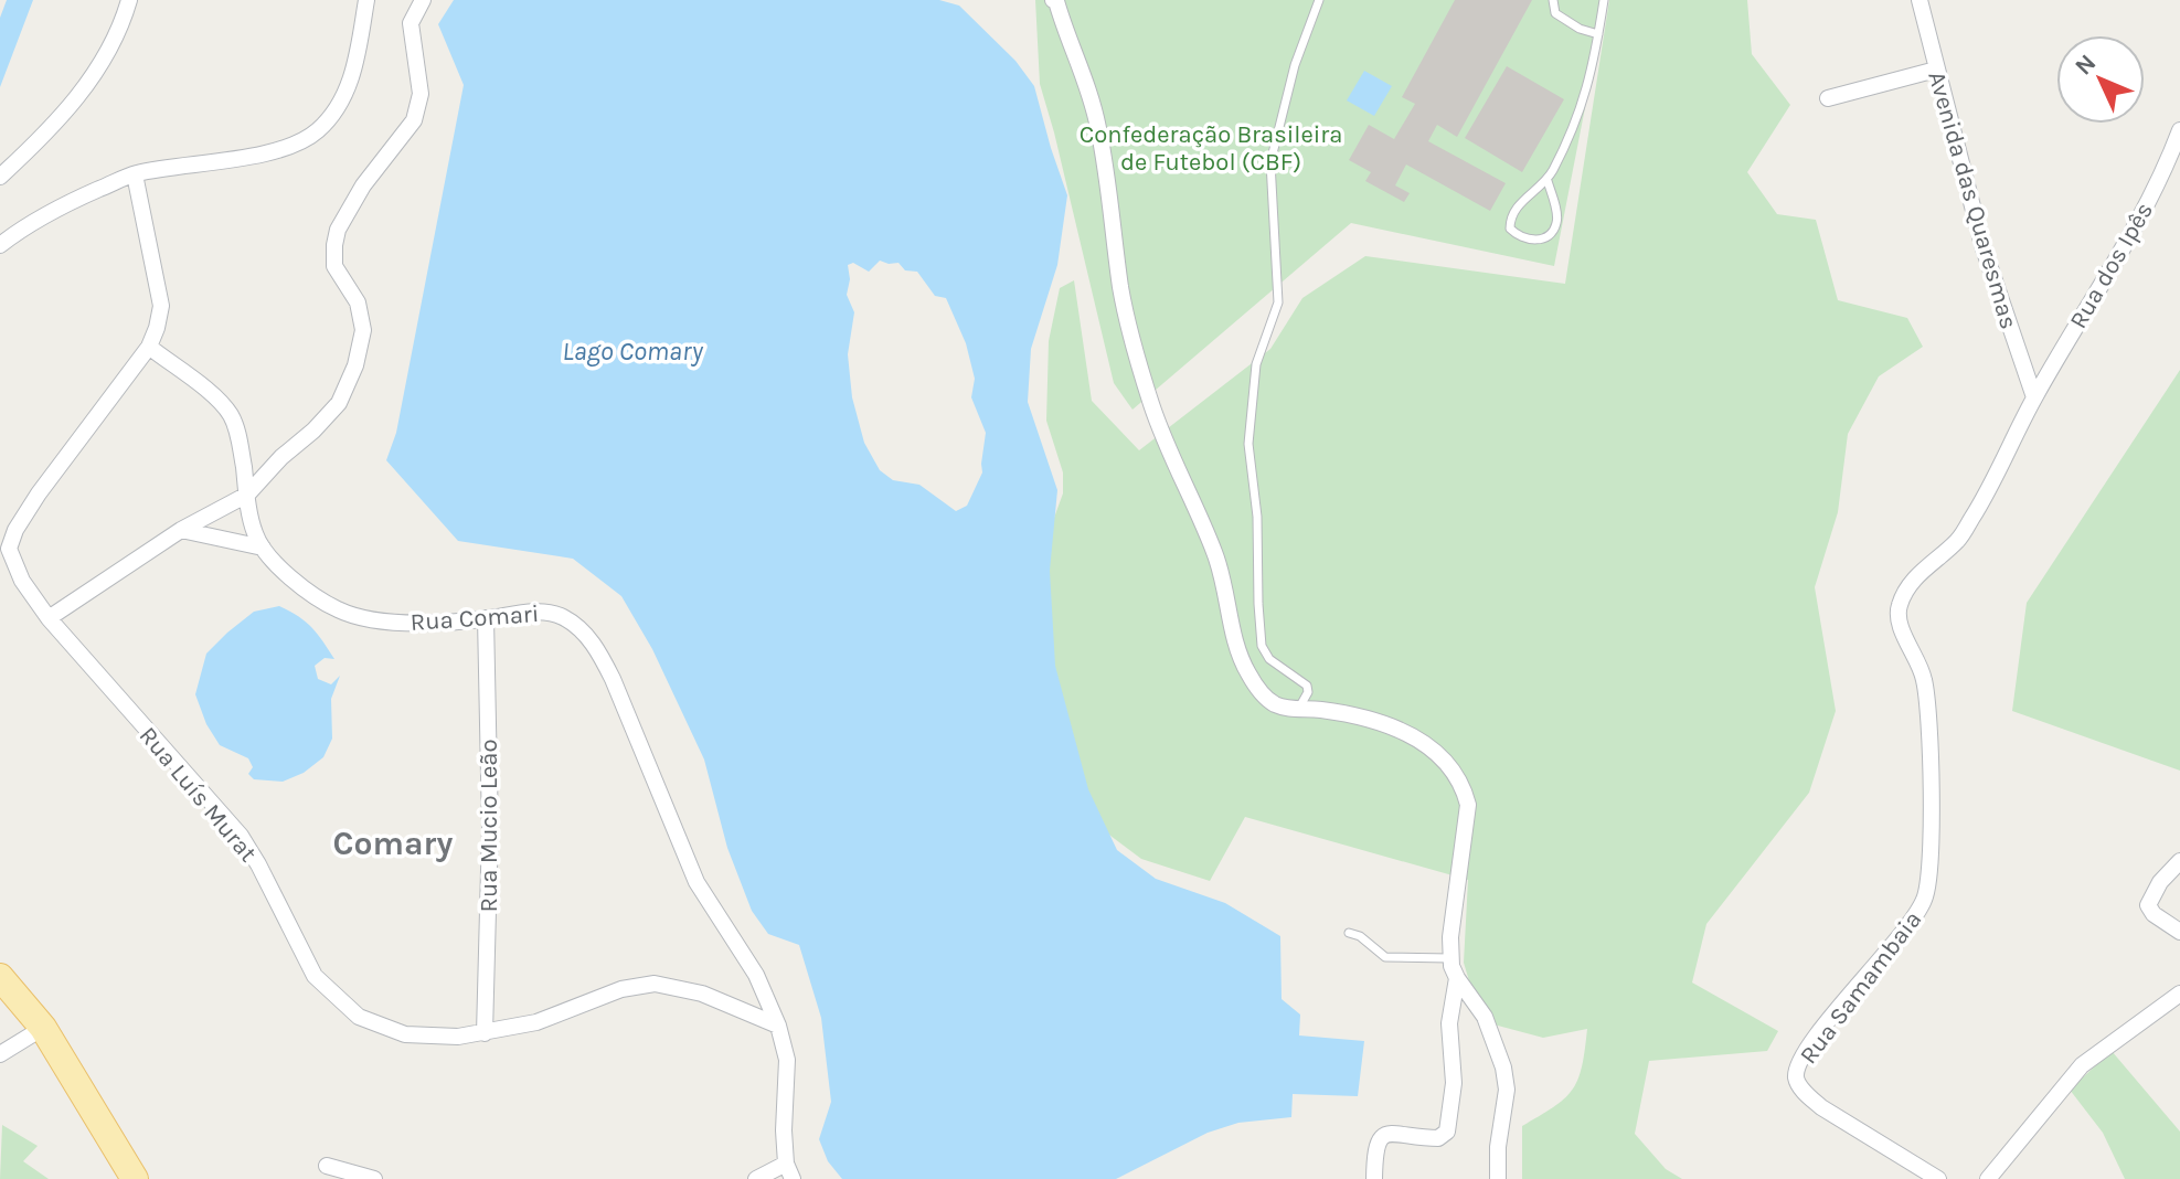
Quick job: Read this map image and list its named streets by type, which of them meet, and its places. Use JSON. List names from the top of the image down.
{
  "streets": {
    "street": [
      "Avenida das Quaresmas",
      "Rua dos Ipês",
      "Rua Comari",
      "Rua Luís Murat",
      "Rua Mucio Leão",
      "Rua Samambaia"
    ]
  },
  "crossings": [
    ["Avenida das Quaresmas", "Rua dos Ipês"],
    ["Avenida das Quaresmas", "Rua Samambaia"],
    ["Rua dos Ipês", "Rua Samambaia"],
    ["Rua Comari", "Rua Luís Murat"],
    ["Rua Comari", "Rua Mucio Leão"],
    ["Rua Luís Murat", "Rua Mucio Leão"]
  ],
  "districts": ["Comary"],
  "water": ["Lago Comary"],
  "parks": ["Confederação Brasileira de Futebol (CBF)"],
  "north": "top left"
}
